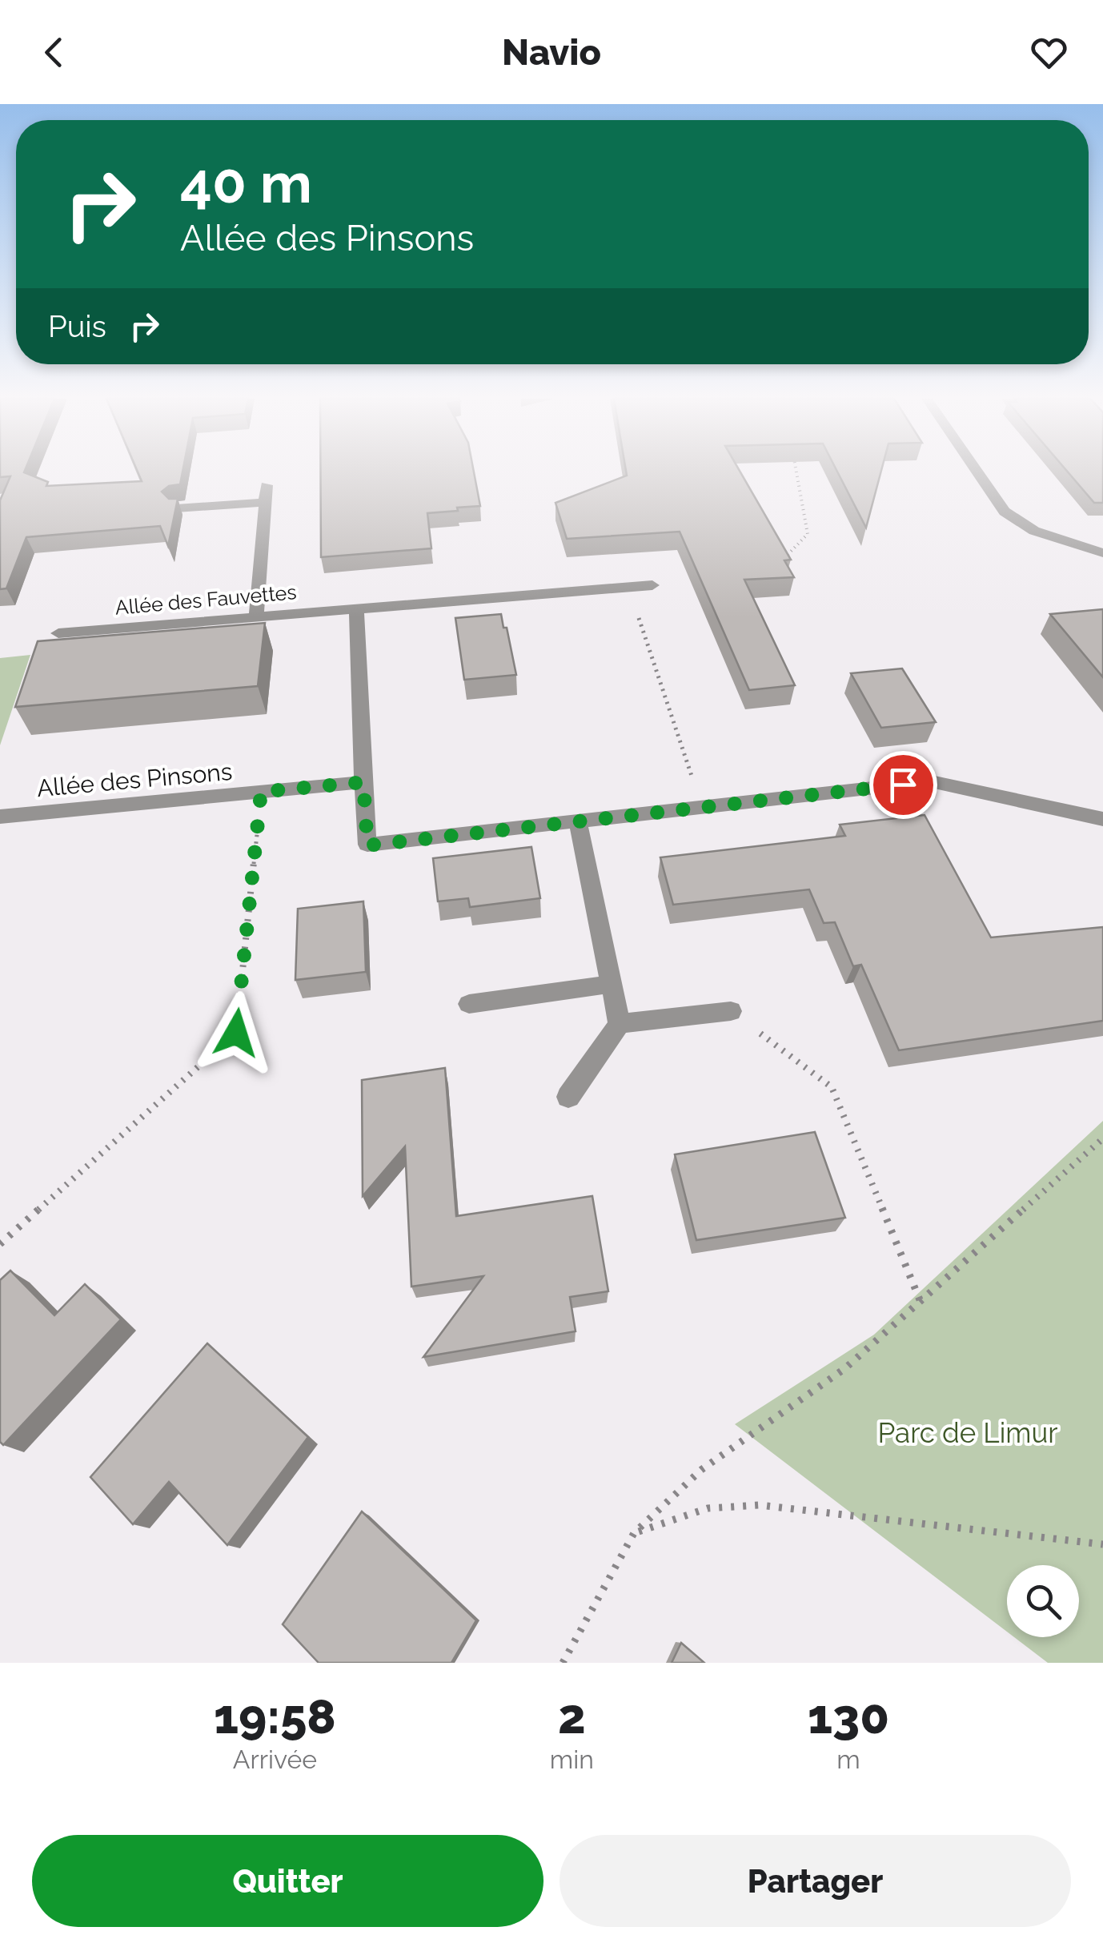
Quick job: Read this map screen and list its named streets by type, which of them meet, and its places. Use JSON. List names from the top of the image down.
{
  "streets": {
    "street": ["Allée des Fauvettes", "Allée des Pinsons"]
  },
  "parks": ["Parc de Limur"],
  "page": {
    "header": "Navio",
    "turn": ["40 m", "Allée des Pinsons"],
    "then": "Puis",
    "eta": [
      "19:58",
      "Arrivée",
      "2",
      "min",
      "130",
      "m"
    ],
    "buttons": ["Quitter", "Partager"]
  }
}
